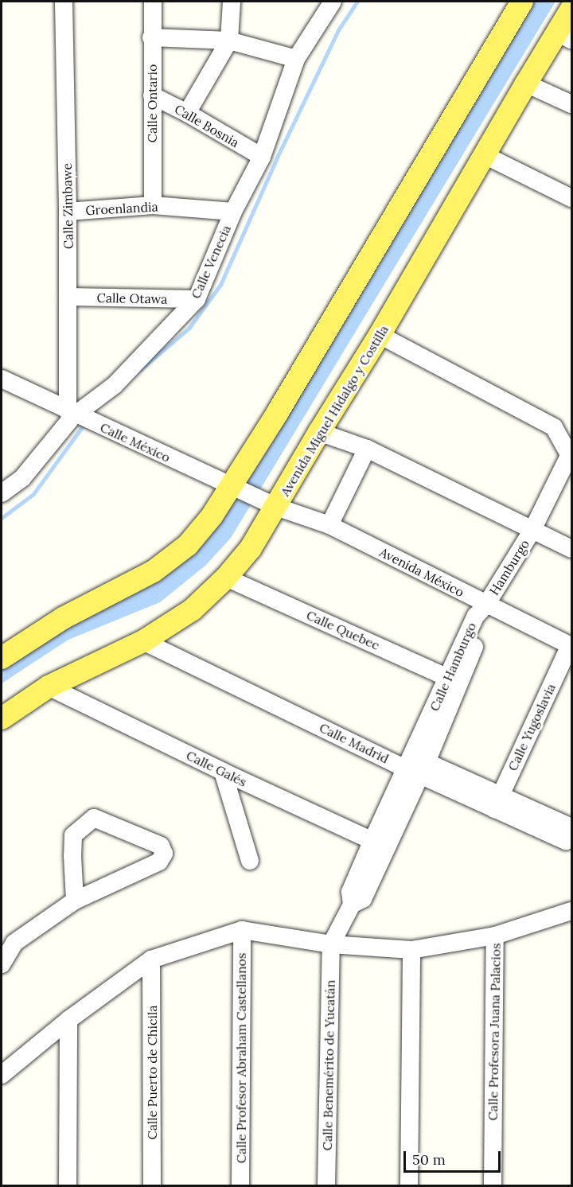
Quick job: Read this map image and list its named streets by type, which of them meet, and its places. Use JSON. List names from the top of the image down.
{
  "streets": {
    "main road": ["Avenida Miguel Hidalgo y Costilla"],
    "street": [
      "Calle Ontario",
      "Calle Bosnia",
      "Calle Zimbawe",
      "Groenlandia",
      "Calle Venecia",
      "Calle Otawa",
      "Calle México",
      "Hamburgo",
      "Avenida México",
      "Calle Quebec",
      "Calle Hamburgo",
      "Calle Yugoslavia",
      "Calle Madrid",
      "Calle Galés",
      "Calle Profesora Juana Palacios",
      "Calle Profesor Abraham Castellanos",
      "Calle Benemérito de Yucatán",
      "Calle Puerto de Chicila"
    ]
  },
  "crossings": [
    ["Calle Ontario", "Calle Bosnia"],
    ["Calle Ontario", "Groenlandia"],
    ["Calle Bosnia", "Calle Venecia"],
    ["Calle Zimbawe", "Groenlandia"],
    ["Calle Zimbawe", "Calle Venecia"],
    ["Calle Zimbawe", "Calle Otawa"],
    ["Calle Zimbawe", "Calle México"],
    ["Groenlandia", "Calle Venecia"],
    ["Calle Venecia", "Calle Otawa"],
    ["Calle Venecia", "Calle México"],
    ["Avenida Miguel Hidalgo y Costilla", "Calle México"],
    ["Avenida Miguel Hidalgo y Costilla", "Avenida México"],
    ["Avenida Miguel Hidalgo y Costilla", "Calle Quebec"],
    ["Avenida Miguel Hidalgo y Costilla", "Calle Madrid"],
    ["Avenida Miguel Hidalgo y Costilla", "Calle Galés"],
    ["Calle México", "Avenida México"],
    ["Hamburgo", "Avenida México"],
    ["Hamburgo", "Calle Hamburgo"],
    ["Avenida México", "Calle Hamburgo"],
    ["Avenida México", "Calle Yugoslavia"],
    ["Calle Quebec", "Calle Hamburgo"],
    ["Calle Hamburgo", "Calle Madrid"],
    ["Calle Hamburgo", "Calle Galés"],
    ["Calle Hamburgo", "Calle Benemérito de Yucatán"],
    ["Calle Yugoslavia", "Calle Madrid"]
  ],
  "scale_bar": "50 m"
}
